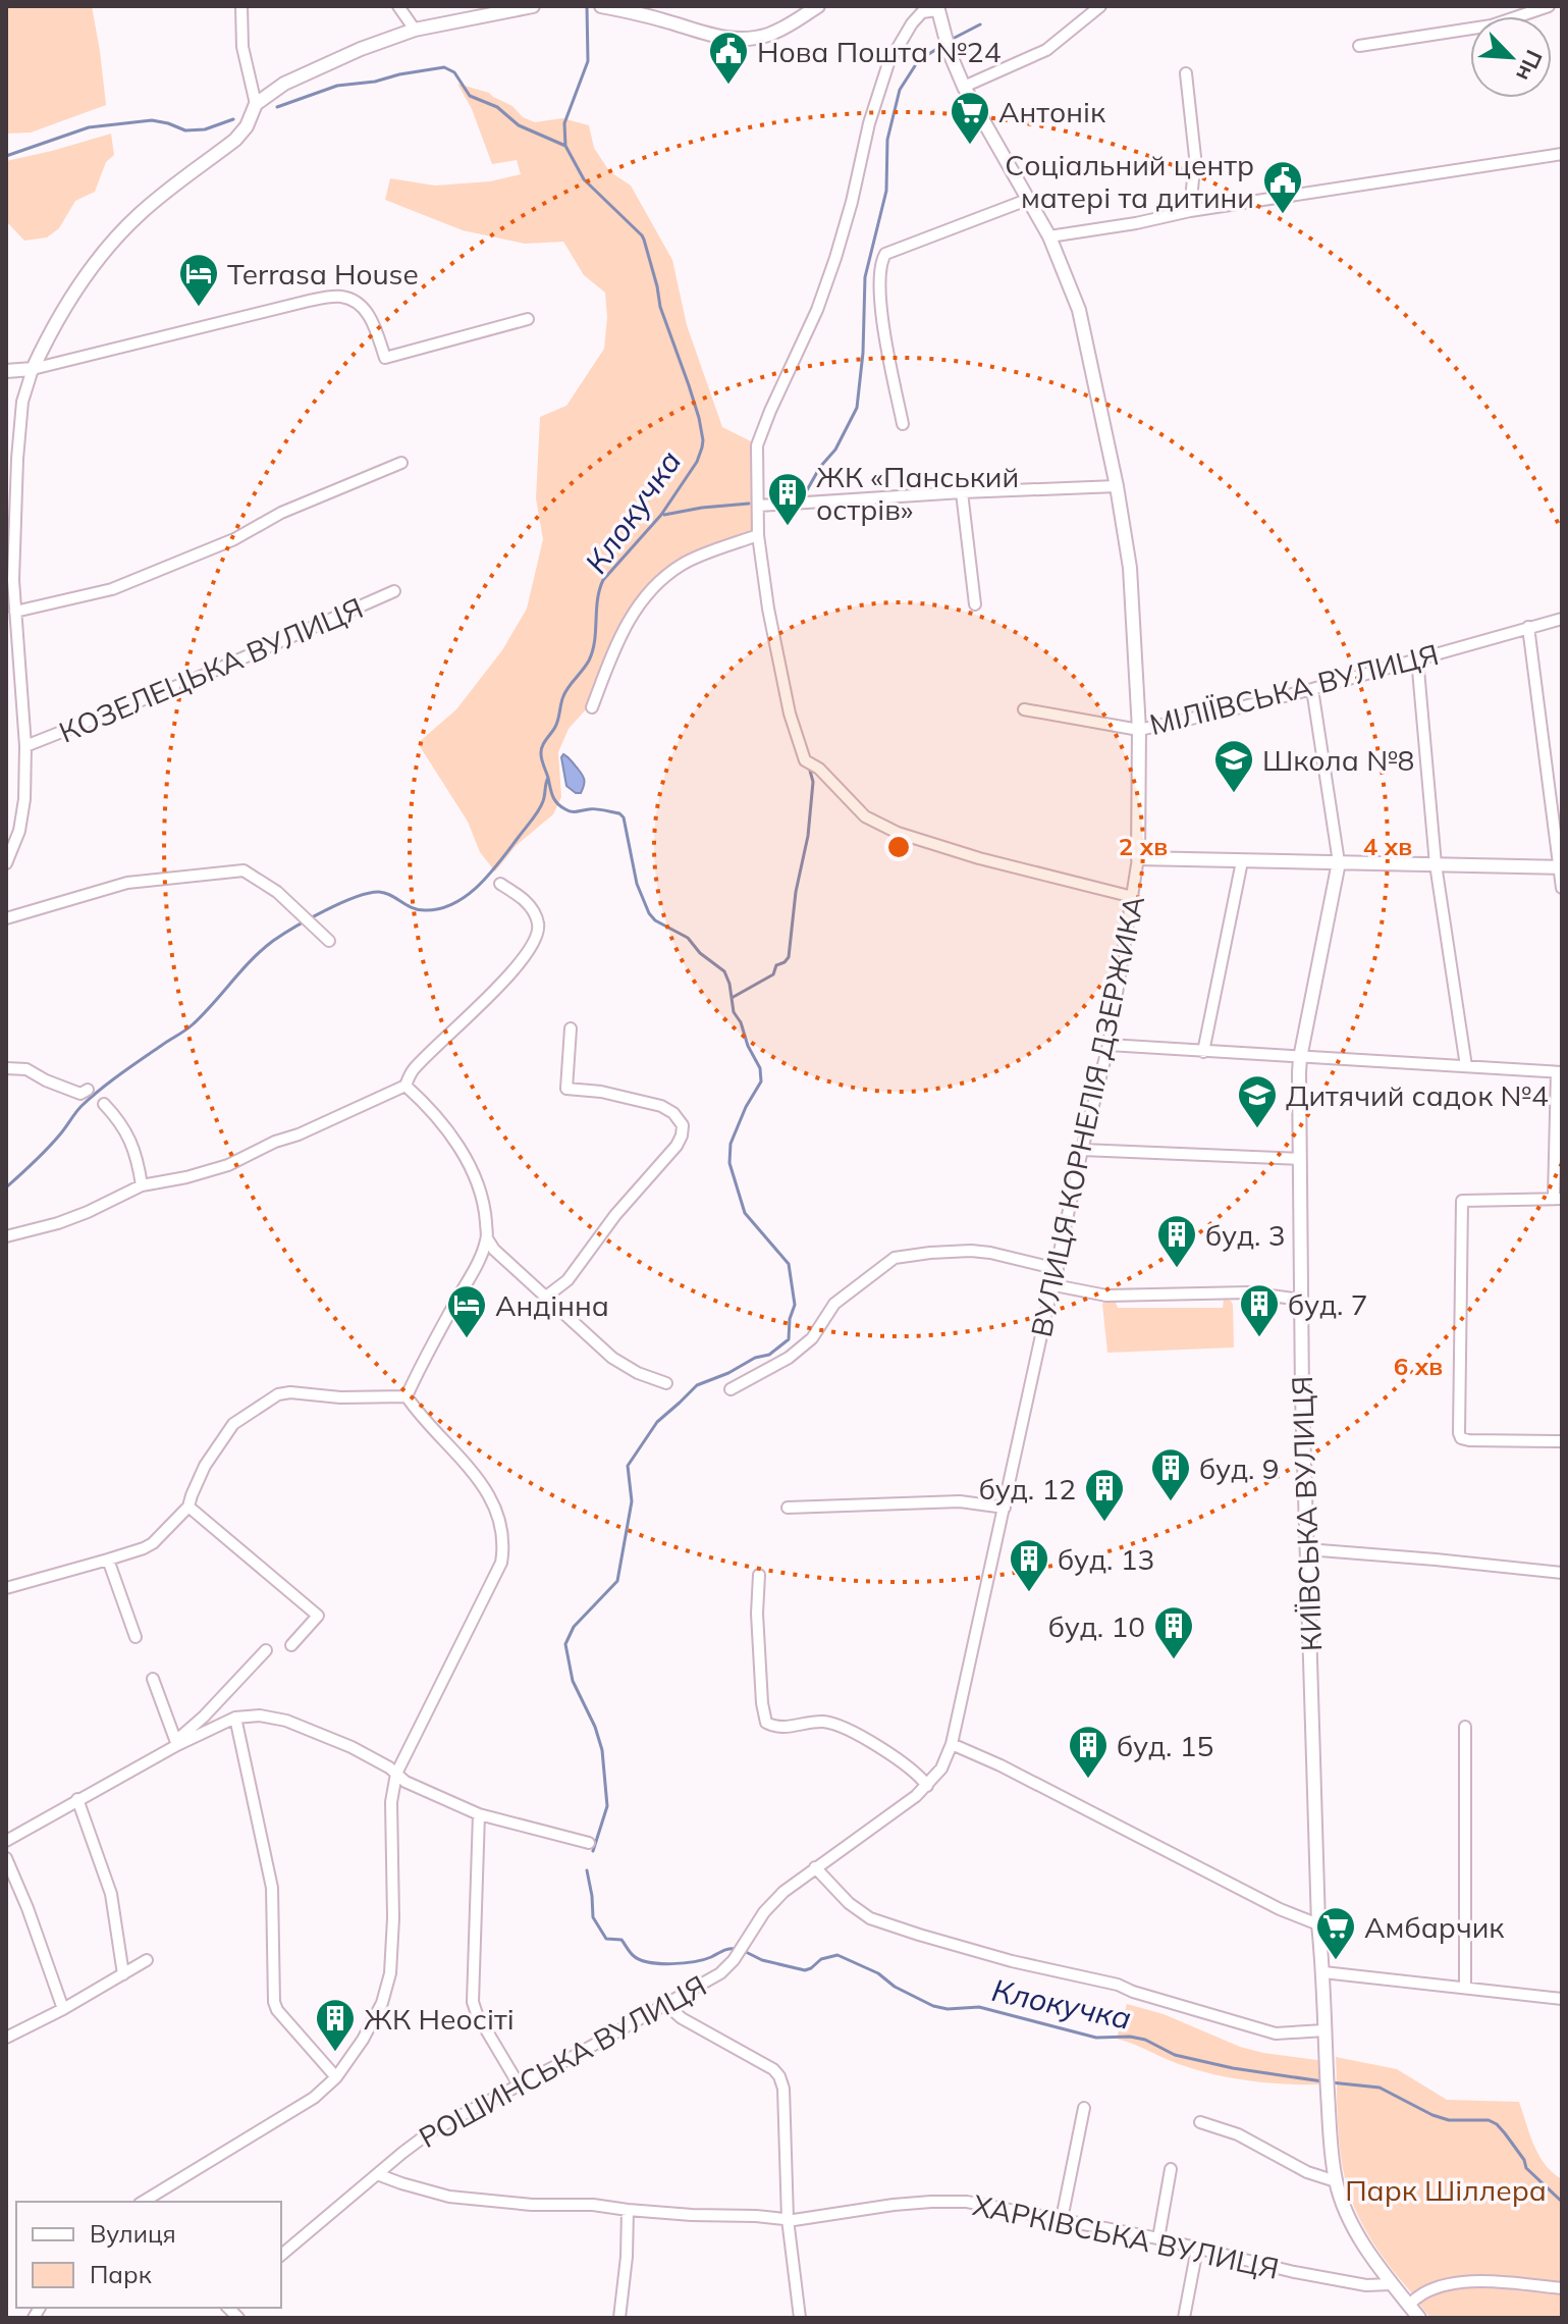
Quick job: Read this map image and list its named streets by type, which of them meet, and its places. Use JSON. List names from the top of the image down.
{
  "streets": {
    "street": [
      "КОЗЕЛЕЦЬКА ВУЛИЦЯ",
      "МІЛІЇВСЬКА ВУЛИЦЯ",
      "ВУЛИЦЯ КОРНЕЛІЯ ДЗЕРЖИКА",
      "КИЇВСЬКА ВУЛИЦЯ",
      "РОШИНСЬКА ВУЛИЦЯ",
      "ХАРКІВСЬКА ВУЛИЦЯ"
    ]
  },
  "crossings": [
    ["МІЛІЇВСЬКА ВУЛИЦЯ", "ВУЛИЦЯ КОРНЕЛІЯ ДЗЕРЖИКА"],
    ["МІЛІЇВСЬКА ВУЛИЦЯ", "КИЇВСЬКА ВУЛИЦЯ"],
    ["ВУЛИЦЯ КОРНЕЛІЯ ДЗЕРЖИКА", "РОШИНСЬКА ВУЛИЦЯ"],
    ["КИЇВСЬКА ВУЛИЦЯ", "ХАРКІВСЬКА ВУЛИЦЯ"],
    ["РОШИНСЬКА ВУЛИЦЯ", "ХАРКІВСЬКА ВУЛИЦЯ"]
  ],
  "water": ["Клокучка"],
  "parks": ["Парк Шіллера"],
  "places": {
    "public building": ["Нова Пошта №24", "Соціальний центр матері та дитини"],
    "supermarket": ["Антонік", "Амбарчик"],
    "hotel": ["Terrasa House", "Андінна"],
    "building": [
      "ЖК «Панський острів»",
      "буд. 3",
      "буд. 7",
      "буд. 9",
      "буд. 12",
      "буд. 13",
      "буд. 10",
      "буд. 15",
      "ЖК Неосіті"
    ],
    "school or university": ["Школа №8", "Дитячий садок №4"]
  },
  "legend": ["Вулиця", "Парк"],
  "north": "bottom right",
  "rings": ["2 хв", "4 хв", "6 хв"]
}
